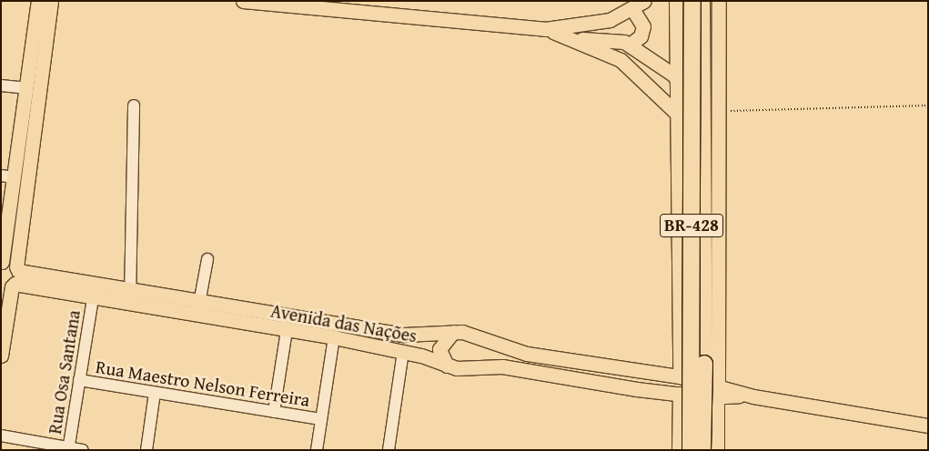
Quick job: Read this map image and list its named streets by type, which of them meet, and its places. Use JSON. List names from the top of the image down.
{
  "streets": {
    "highway": ["BR-428"],
    "main road": ["Avenida das Nações"],
    "street": ["Rua Osa Santana", "Rua Maestro Nelson Ferreira"]
  },
  "crossings": [
    ["Avenida das Nações", "Rua Osa Santana"],
    ["Rua Osa Santana", "Rua Maestro Nelson Ferreira"]
  ]
}
